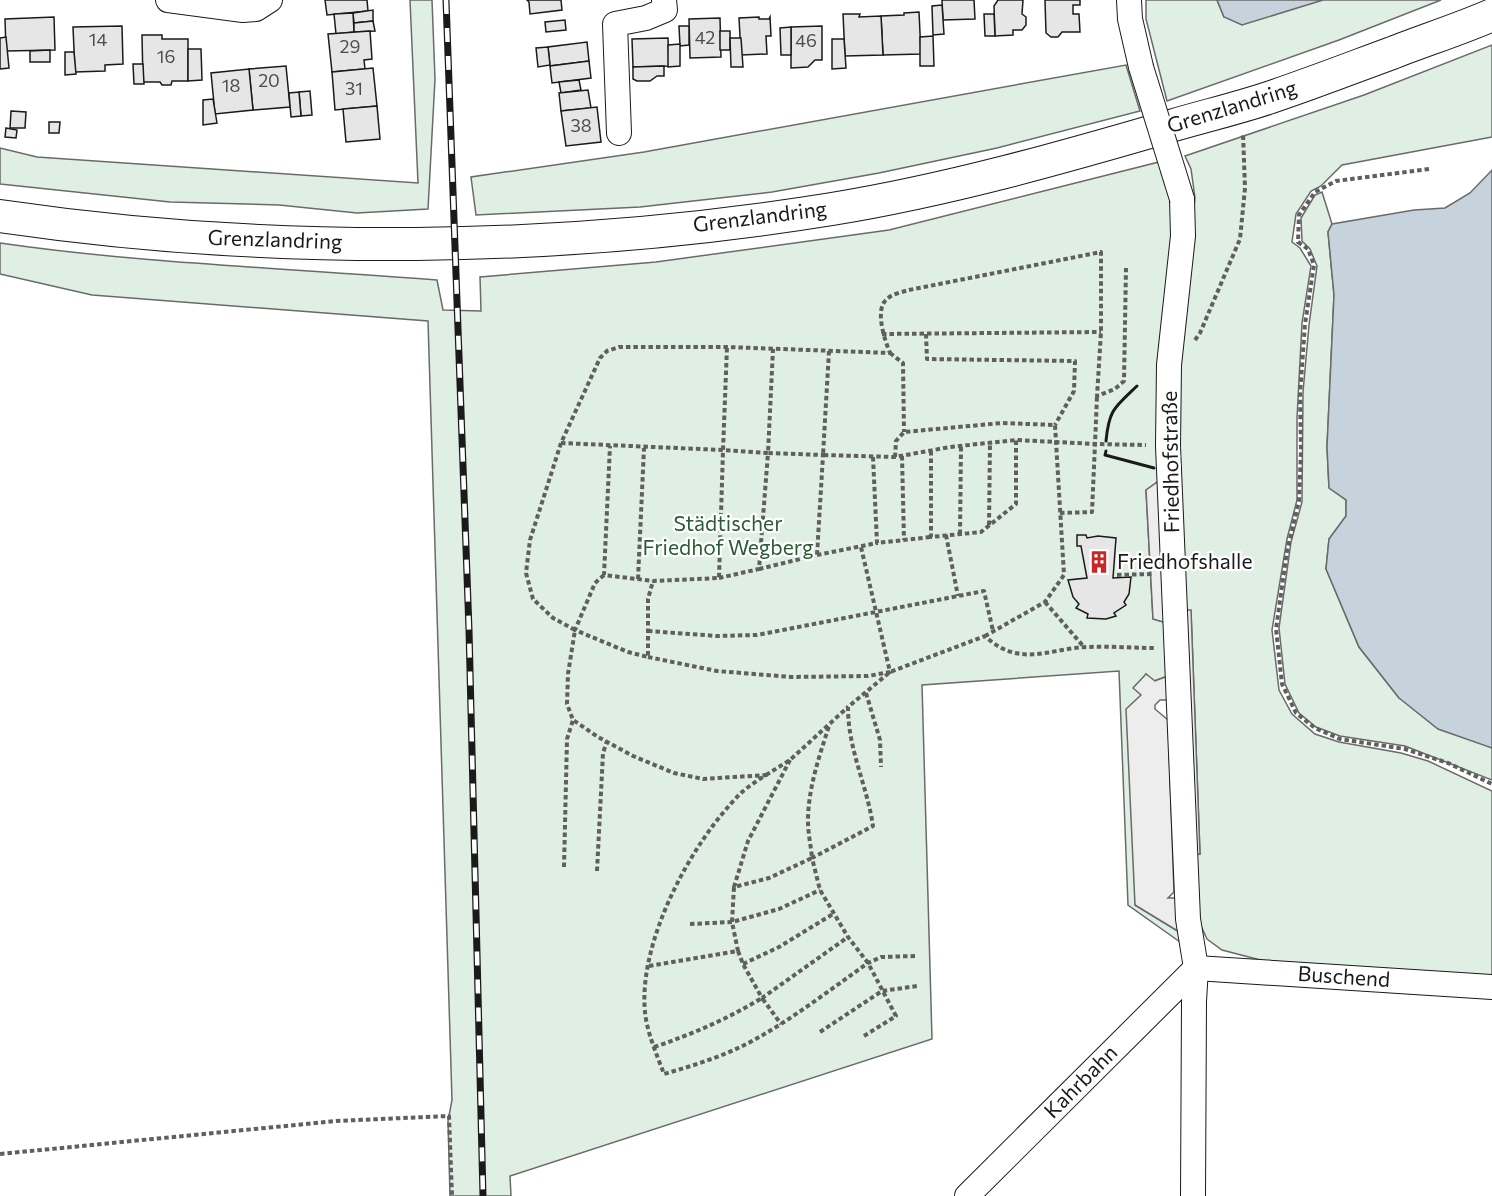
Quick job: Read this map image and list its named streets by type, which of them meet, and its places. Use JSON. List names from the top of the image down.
{
  "streets": {
    "main road": ["Grenzlandring"],
    "street": ["Friedhofstraße", "Buschend", "Kahrbahn"]
  },
  "crossings": [
    ["Friedhofstraße", "Buschend"],
    ["Friedhofstraße", "Kahrbahn"],
    ["Buschend", "Kahrbahn"]
  ],
  "parks": ["Städtischer Friedhof Wegberg"],
  "places": {
    "building": ["Friedhofshalle"]
  },
  "house_numbers": [
    "42",
    "14",
    "46",
    "29",
    "16",
    "20",
    "18",
    "31",
    "38"
  ]
}
